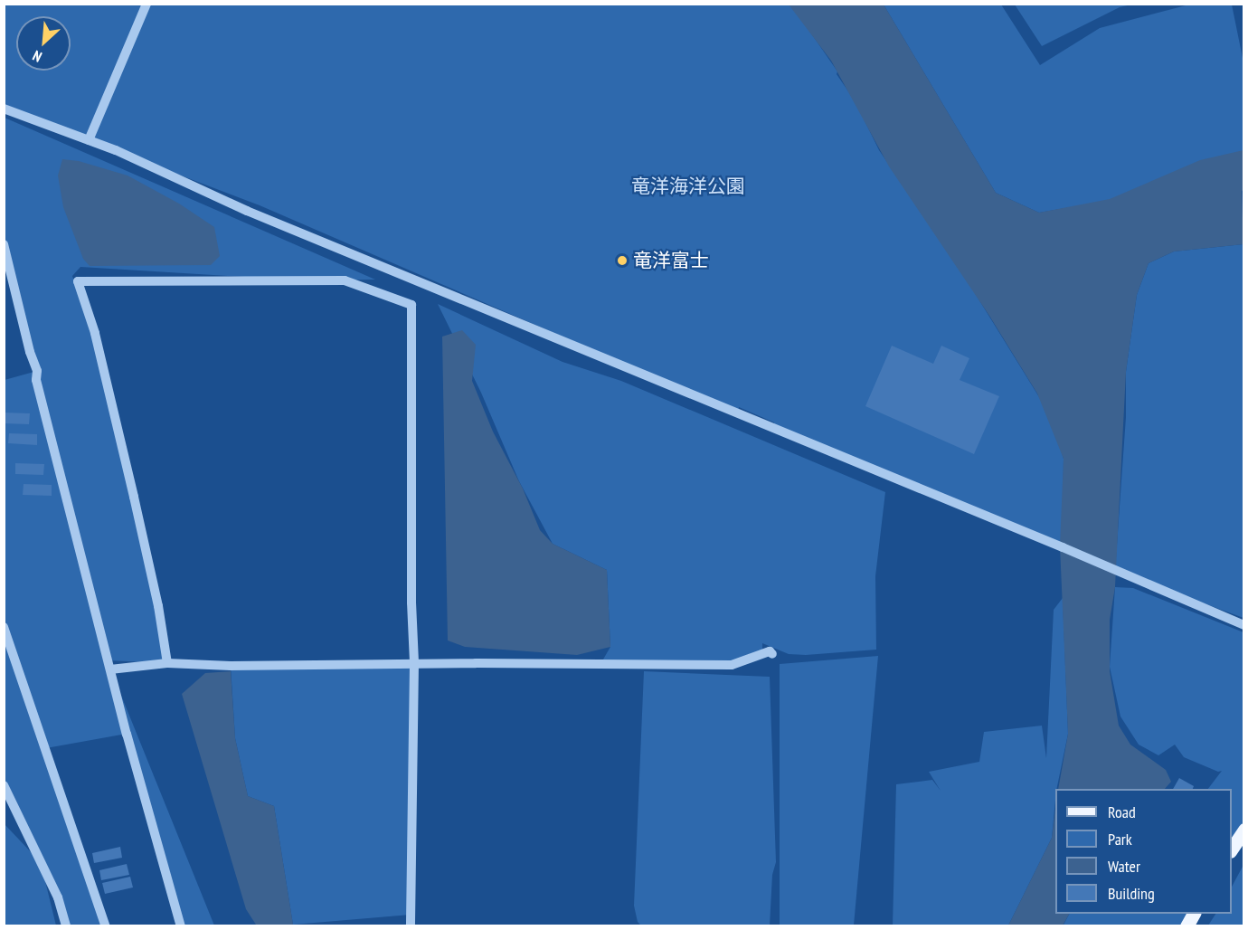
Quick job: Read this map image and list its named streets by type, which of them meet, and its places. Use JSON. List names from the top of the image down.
{
  "parks": ["竜洋海洋公園"],
  "places": ["竜洋富士"],
  "legend": [
    "Road",
    "Park",
    "Water",
    "Building"
  ],
  "north": "bottom left"
}
